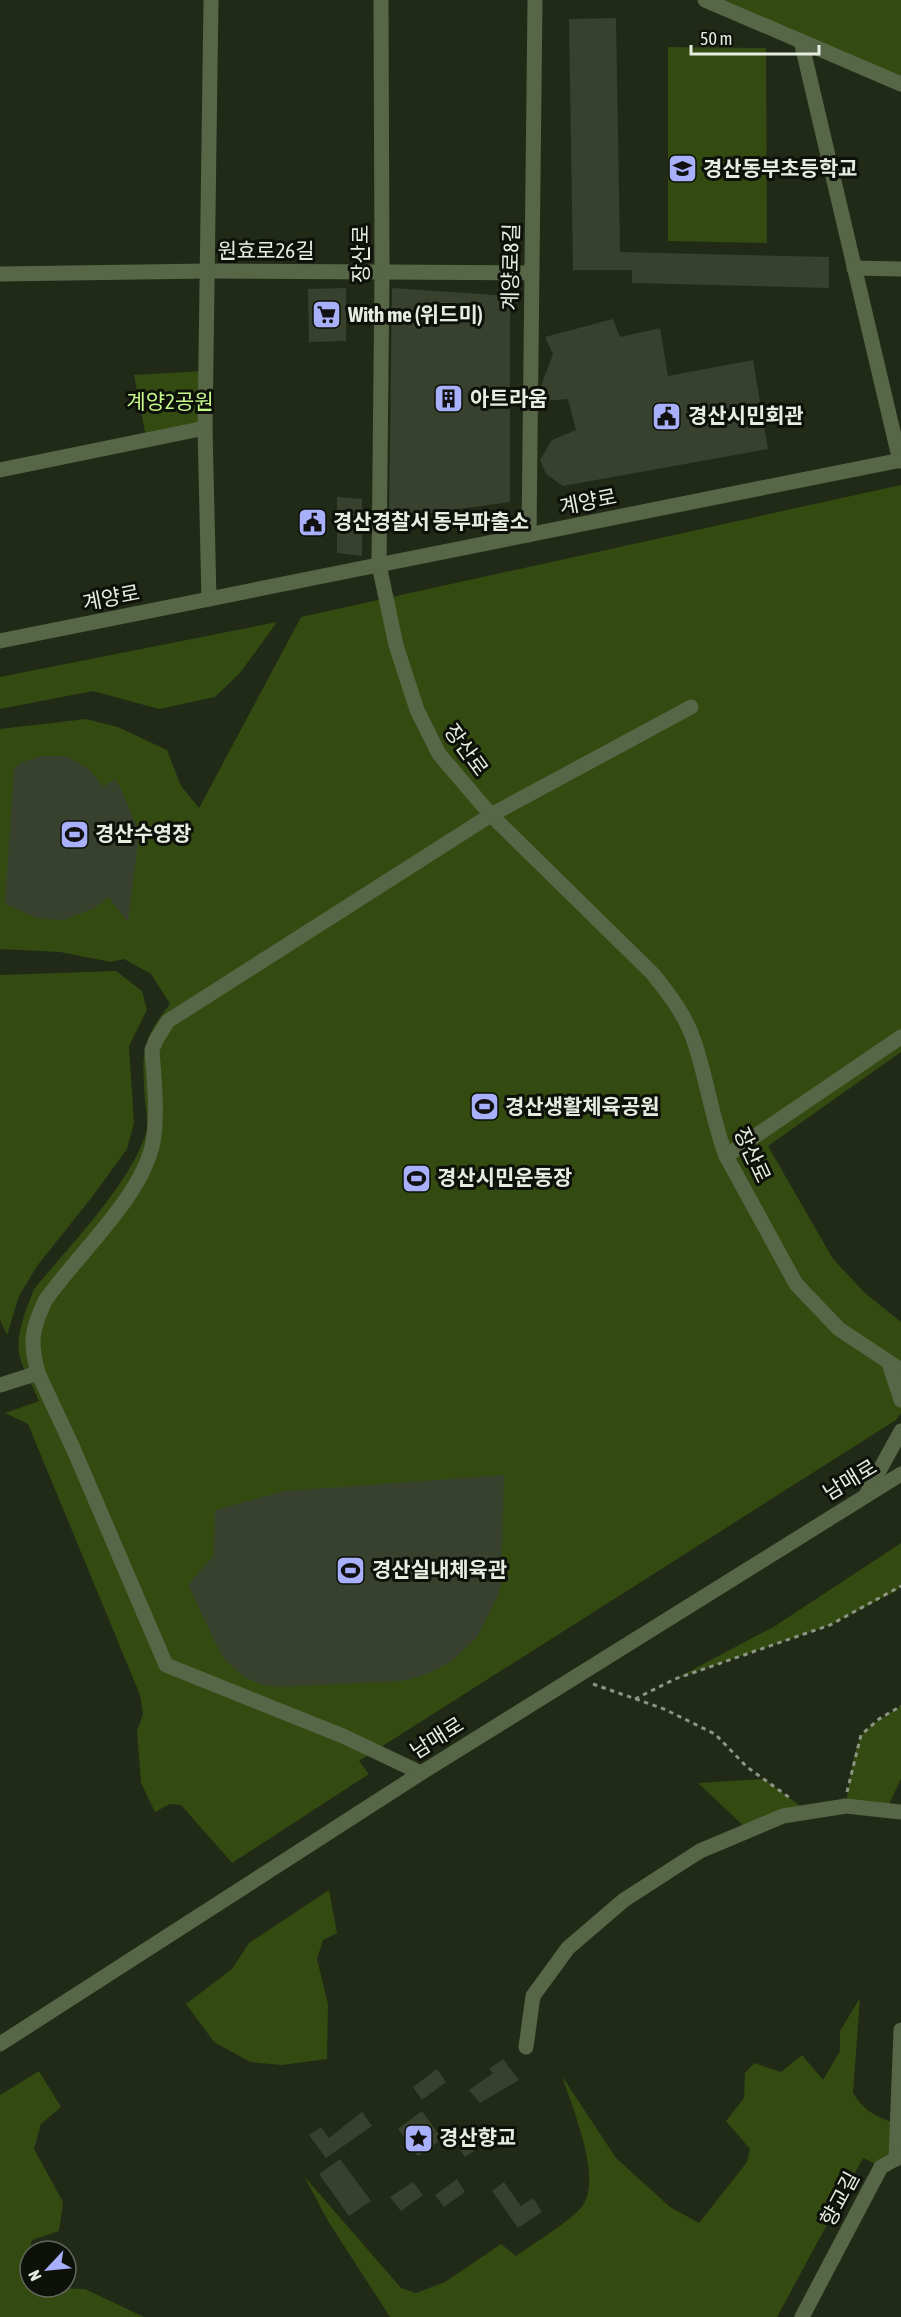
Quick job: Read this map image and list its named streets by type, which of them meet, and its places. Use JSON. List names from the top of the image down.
{
  "streets": {
    "street": [
      "원효로26길",
      "장산로",
      "계양로8길",
      "계양로",
      "남매로",
      "향교길"
    ]
  },
  "crossings": [
    ["원효로26길", "장산로"],
    ["원효로26길", "계양로8길"],
    ["장산로", "계양로"],
    ["계양로8길", "계양로"]
  ],
  "parks": ["계양2공원"],
  "places": {
    "school or university": ["경산동부초등학교"],
    "supermarket": ["With me (위드미)"],
    "building": ["아트라움"],
    "public building": ["경산시민회관", "경산경찰서 동부파출소"],
    "sports": [
      "경산수영장",
      "경산생활체육공원",
      "경산시민운동장",
      "경산실내체육관"
    ],
    "place": ["경산향교"]
  },
  "scale_bar": "50 m",
  "north": "bottom left"
}
